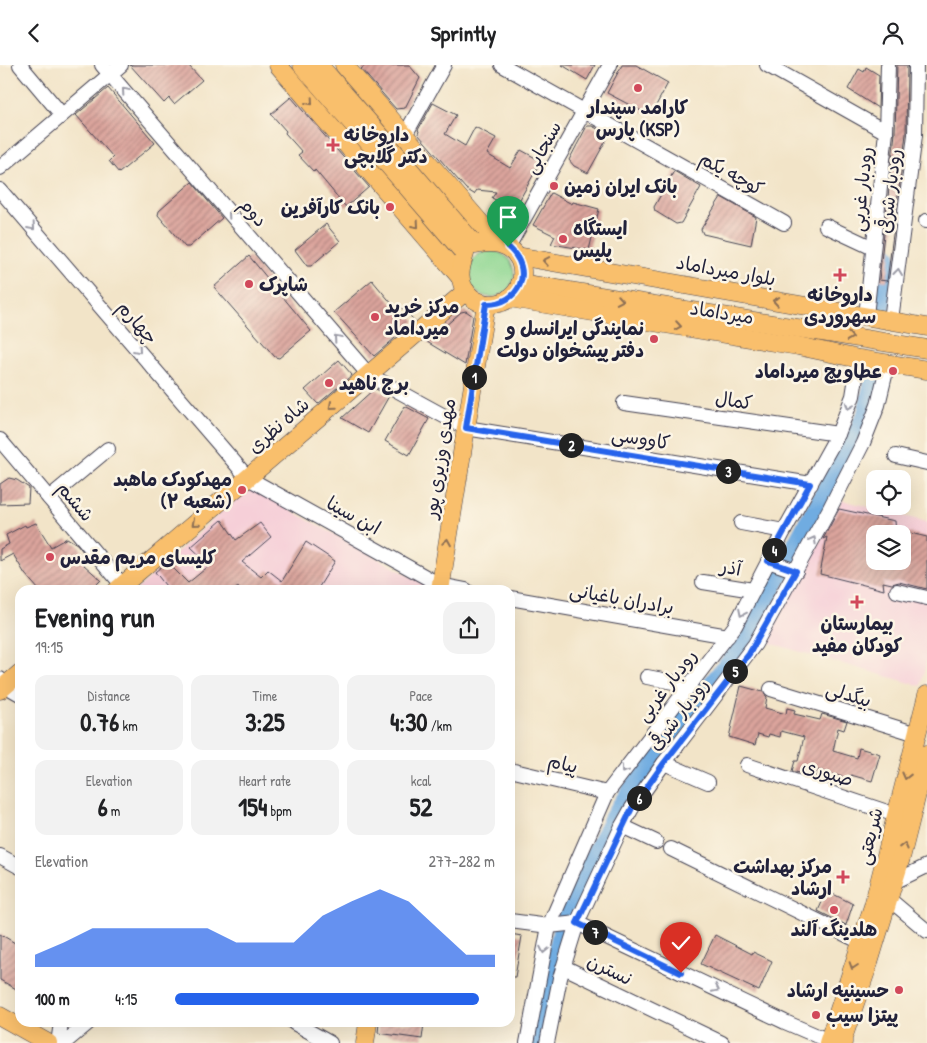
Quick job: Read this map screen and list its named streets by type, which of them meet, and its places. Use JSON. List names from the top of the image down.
{
  "streets": {
    "main road": [
      "بلوار میرداماد",
      "میرداماد",
      "شاه نظری",
      "مهدی وزیری پور",
      "شریعتی"
    ],
    "street": [
      "سنجابی",
      "کوچه یکم",
      "رودبار غربی",
      "رودبار شرقی",
      "دوم",
      "چهارم",
      "کمال",
      "کاووسی",
      "ششم",
      "ابن سینا",
      "آذر",
      "برادران باغیانی",
      "بیگدلی",
      "پیام",
      "صبوری",
      "نسترن"
    ]
  },
  "crossings": [
    ["سنجابی", "کوچه یکم"],
    ["سنجابی", "بلوار میرداماد"],
    ["سنجابی", "میرداماد"],
    ["سنجابی", "شاه نظری"],
    ["سنجابی", "مهدی وزیری پور"],
    ["رودبار غربی", "بلوار میرداماد"],
    ["رودبار غربی", "میرداماد"],
    ["رودبار غربی", "کمال"],
    ["رودبار غربی", "کاووسی"],
    ["رودبار غربی", "آذر"],
    ["رودبار غربی", "برادران باغیانی"],
    ["رودبار غربی", "پیام"],
    ["رودبار شرقی", "بلوار میرداماد"],
    ["رودبار شرقی", "میرداماد"],
    ["رودبار شرقی", "نسترن"],
    ["دوم", "شاه نظری"],
    ["دوم", "کاووسی"],
    ["بلوار میرداماد", "میرداماد"],
    ["بلوار میرداماد", "شاه نظری"],
    ["بلوار میرداماد", "مهدی وزیری پور"],
    ["میرداماد", "شاه نظری"],
    ["میرداماد", "مهدی وزیری پور"],
    ["چهارم", "شاه نظری"],
    ["چهارم", "ابن سینا"],
    ["شاه نظری", "کاووسی"],
    ["شاه نظری", "مهدی وزیری پور"],
    ["شاه نظری", "ابن سینا"],
    ["کاووسی", "مهدی وزیری پور"],
    ["بیگدلی", "شریعتی"],
    ["صبوری", "شریعتی"]
  ],
  "one_way": [
    "رودبار غربی",
    "رودبار شرقی",
    "دوم",
    "چهارم",
    "شاه نظری",
    "مهدی وزیری پور"
  ],
  "places": {
    "other": [
      "کارامد سپندار پارس (KSP)",
      "بانک ایران زمین",
      "بانک کارآفرین",
      "ایستگاه پلیس",
      "شاپرک",
      "مرکز خرید میرداماد",
      "نمایندگی ایرانسل و دفتر پیشخوان دولت",
      "عطاویچ میرداماد",
      "برج ناهید",
      "مهدکودک ماهبد (شعبه ۲)",
      "کلیسای مریم مقدس",
      "هلدینگ آلند",
      "حسینیه ارشاد",
      "پیتزا سیب"
    ],
    "health": [
      "داروخانه دکتر گلابچی",
      "داروخانه سهروردی",
      "بیمارستان کودکان مفید",
      "مرکز بهداشت ارشاد"
    ]
  },
  "page": {
    "header": "Sprintly",
    "pins": [
      "1",
      "2",
      "3",
      "4",
      "5",
      "6",
      "7"
    ],
    "heading": ["Evening run", "19:15"],
    "stats": [
      ["Distance", "0.76 km"],
      ["Time", "3:25"],
      ["Pace", "4:30 /km"],
      ["Elevation", "6 m"],
      ["Heart rate", "154 bpm"],
      ["kcal", "52"]
    ],
    "chart": ["Elevation", "277–282 m"],
    "list": [
      {
        "name": "100 m",
        "note": "4:15"
      }
    ]
  }
}
